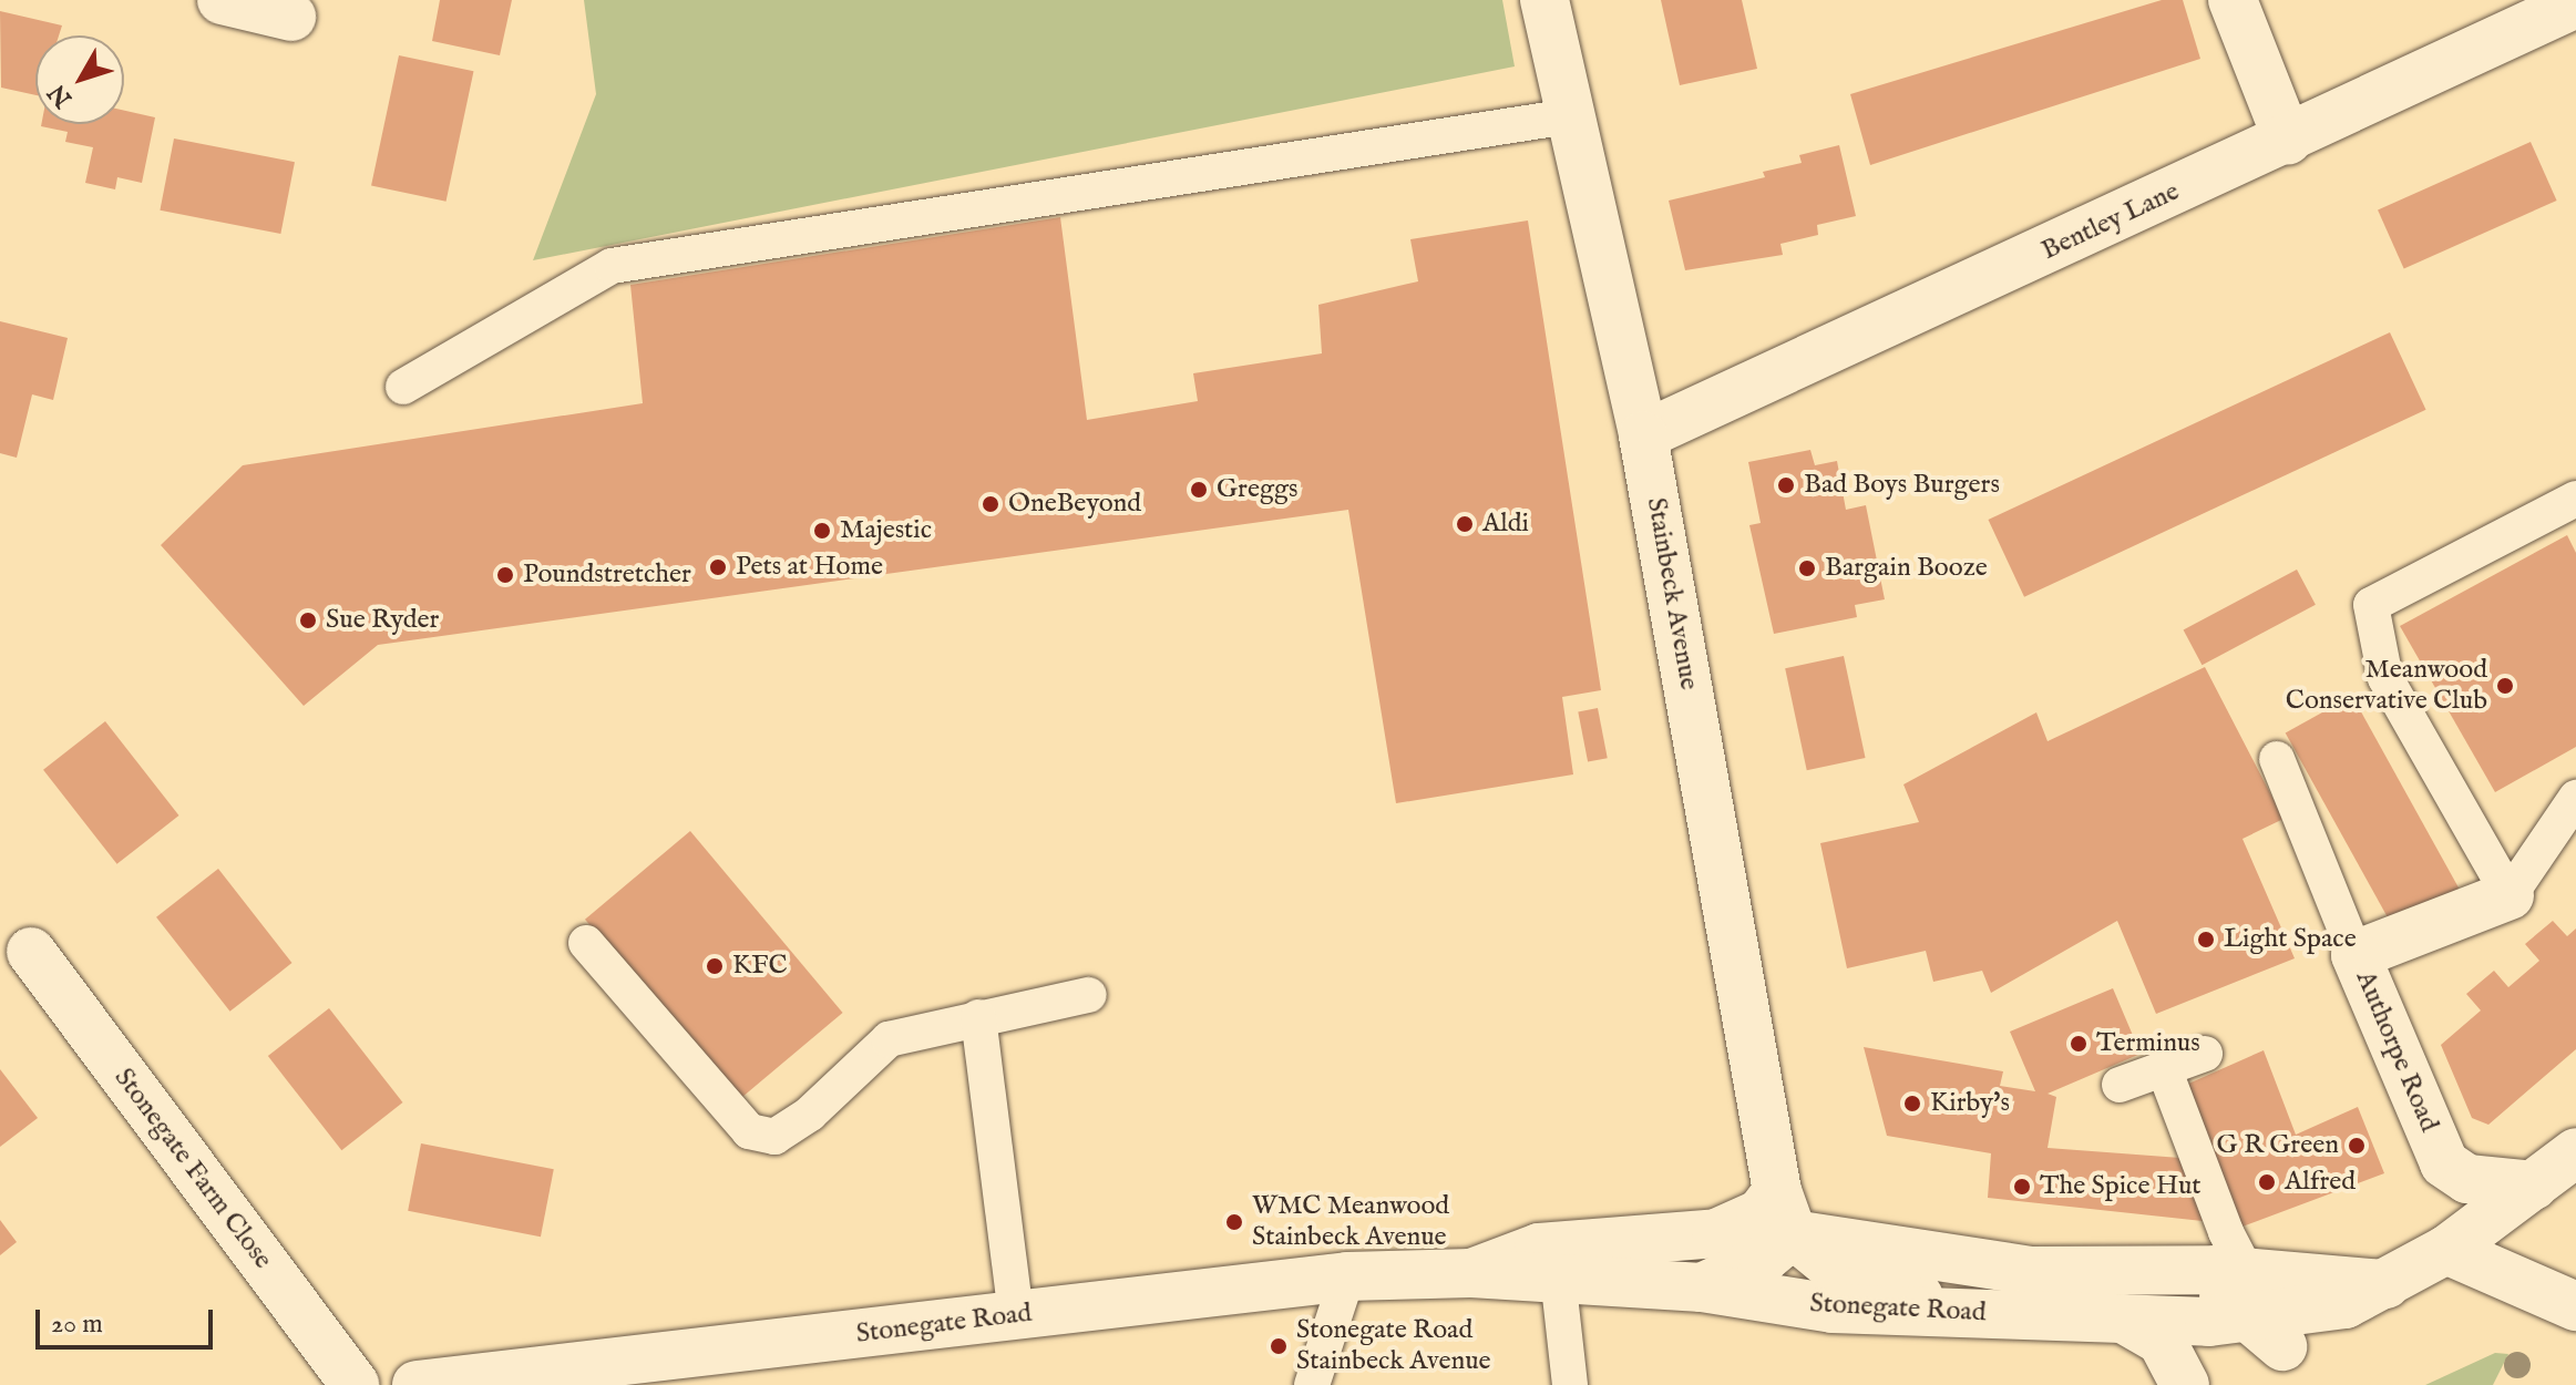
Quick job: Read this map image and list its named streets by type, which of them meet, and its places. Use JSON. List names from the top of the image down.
{
  "streets": {
    "street": [
      "Bentley Lane",
      "Stainbeck Avenue",
      "Authorpe Road",
      "Stonegate Farm Close",
      "Stonegate Road"
    ]
  },
  "crossings": [
    ["Bentley Lane", "Stainbeck Avenue"],
    ["Stainbeck Avenue", "Stonegate Road"],
    ["Authorpe Road", "Stonegate Road"]
  ],
  "places": [
    "Bad Boys Burgers",
    "Greggs",
    "OneBeyond",
    "Aldi",
    "Majestic",
    "Pets at Home",
    "Bargain Booze",
    "Poundstretcher",
    "Sue Ryder",
    "Meanwood Conservative Club",
    "Light Space",
    "KFC",
    "Terminus",
    "Kirby's",
    "G R Green",
    "Alfred",
    "The Spice Hut",
    "WMC Meanwood Stainbeck Avenue",
    "Stonegate Road Stainbeck Avenue"
  ],
  "scale_bar": "20 m",
  "north": "bottom left"
}
